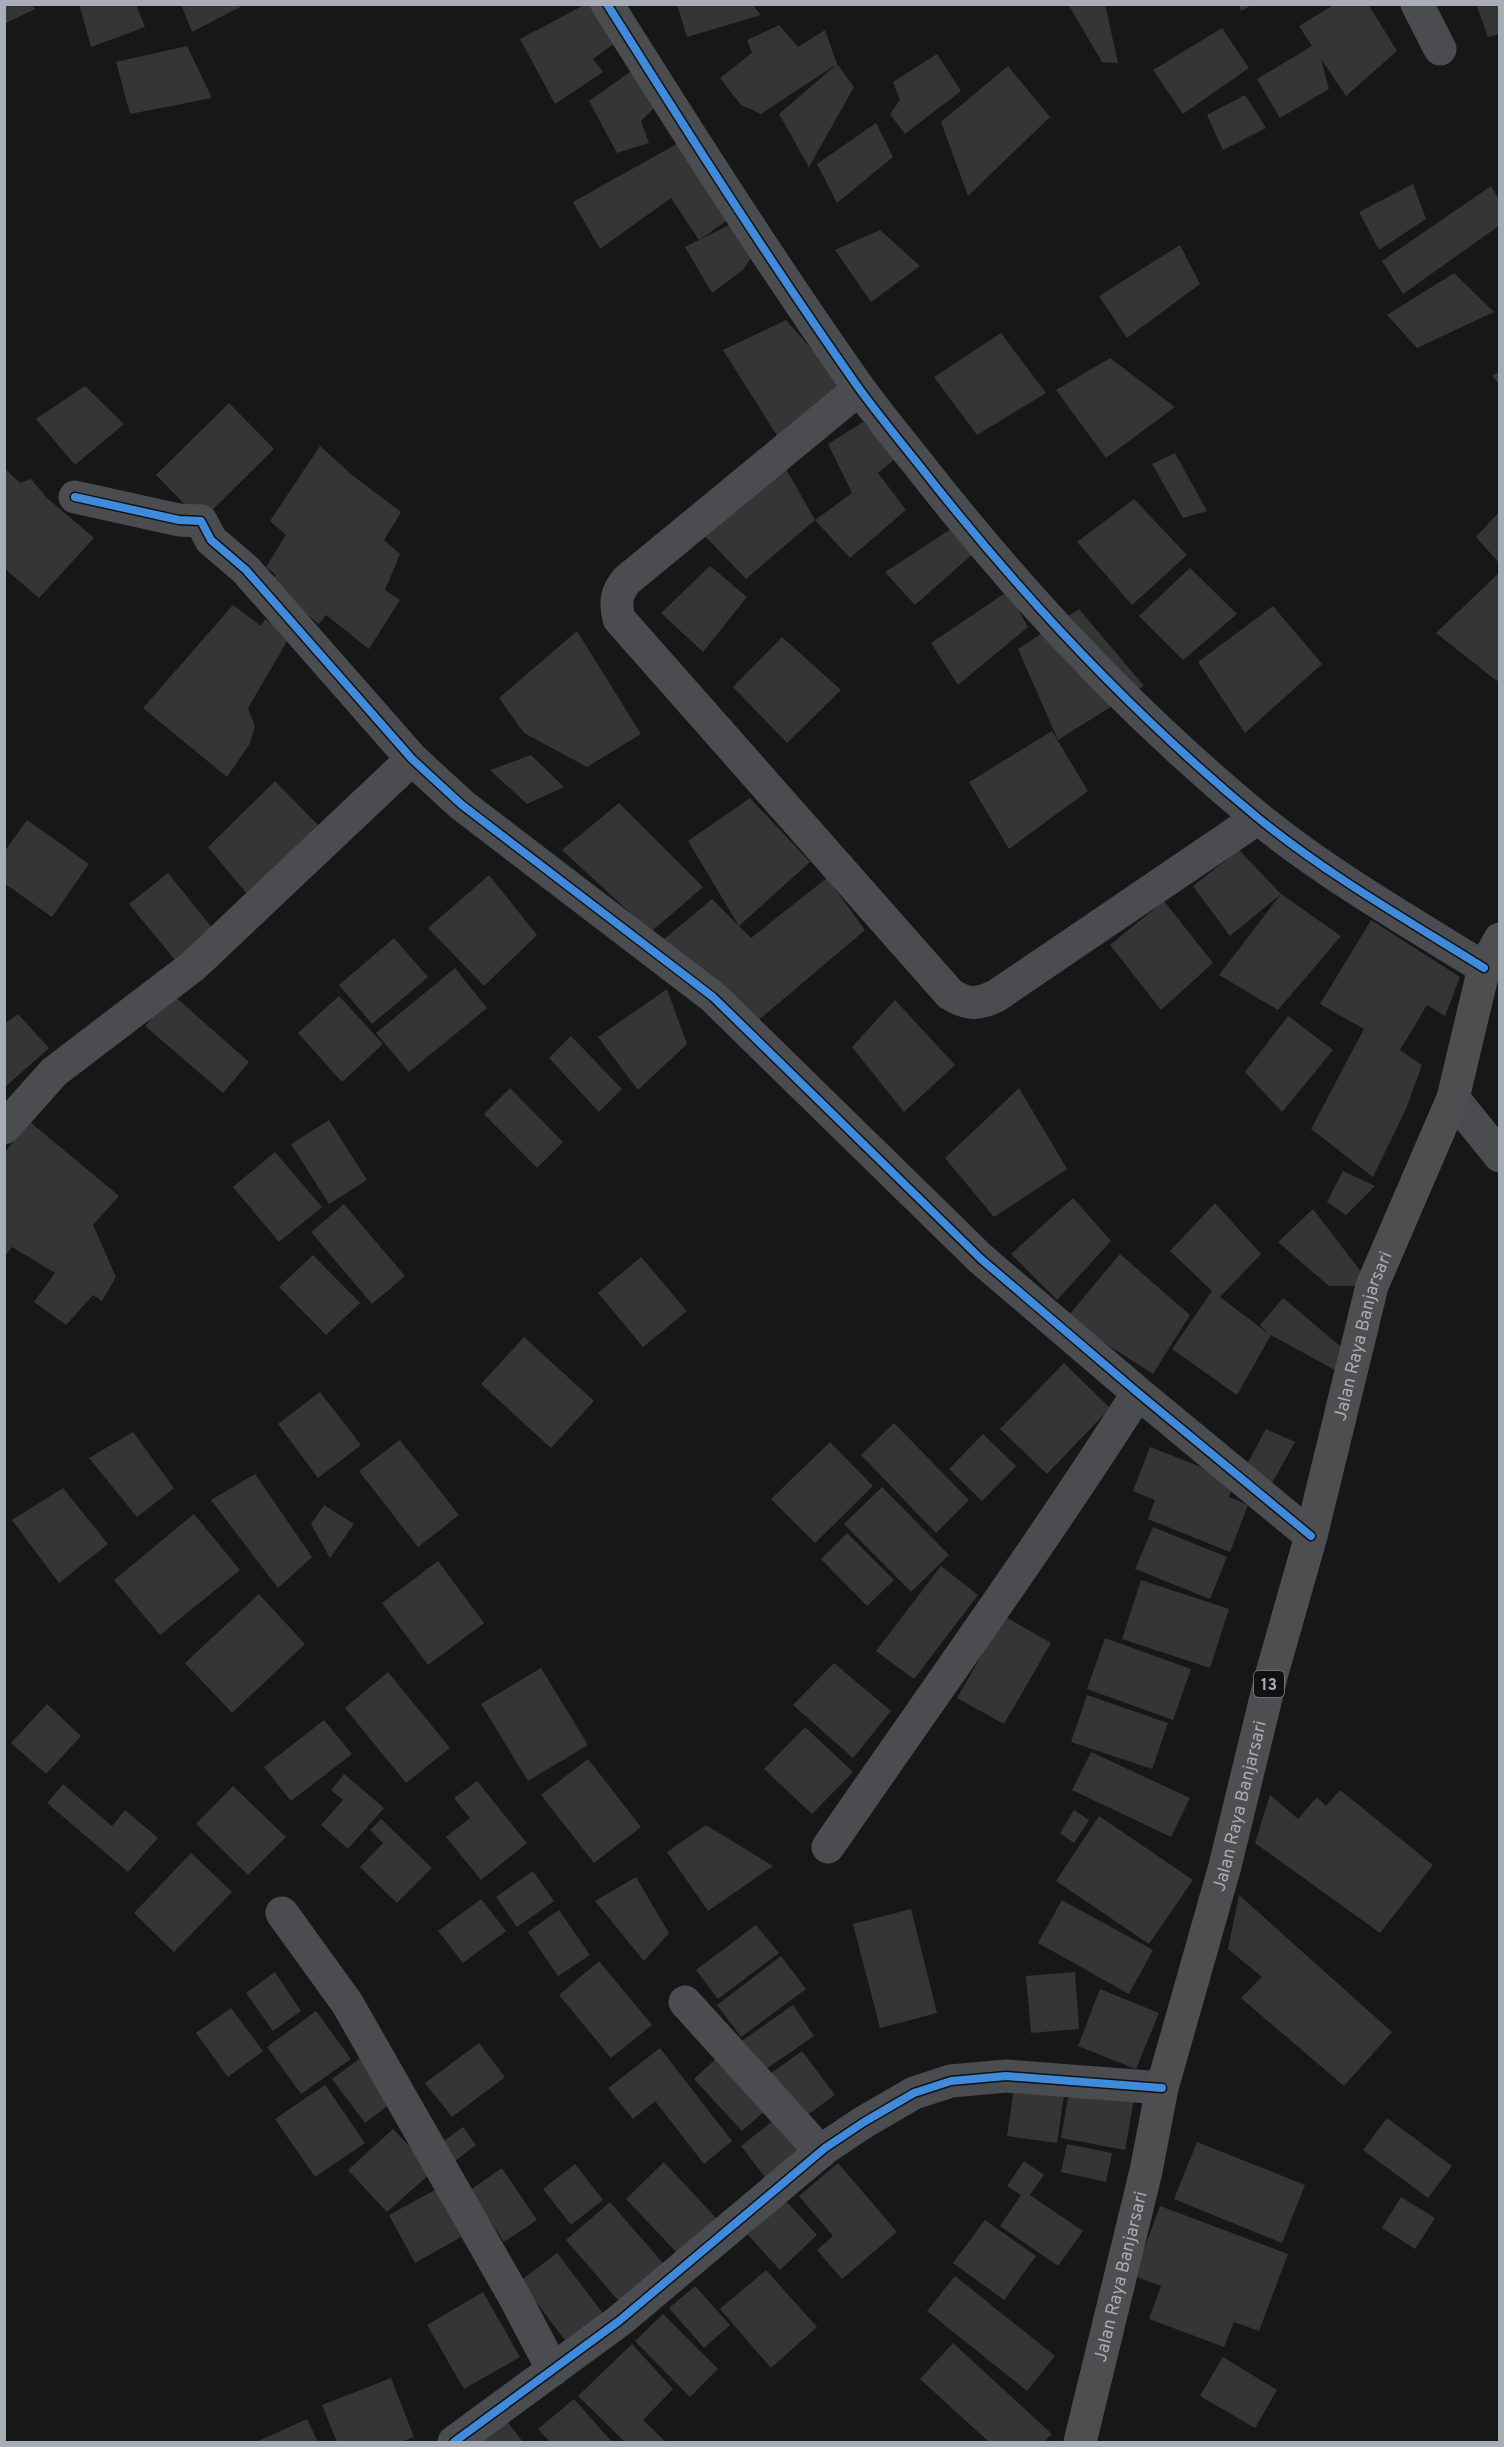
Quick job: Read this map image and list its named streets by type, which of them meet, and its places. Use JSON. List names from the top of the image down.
{
  "streets": {
    "highway": ["Jalan Raya Banjarsari", "13"]
  }
}
